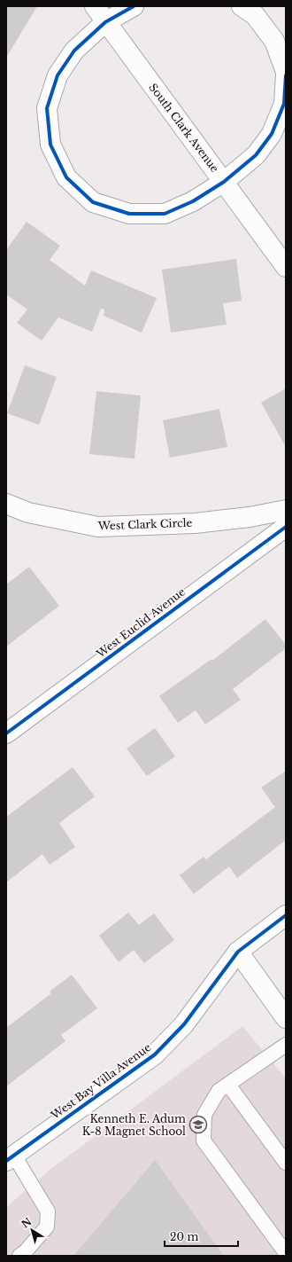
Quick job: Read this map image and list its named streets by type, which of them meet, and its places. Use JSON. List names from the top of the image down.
{
  "streets": {
    "street": [
      "South Clark Avenue",
      "West Clark Circle",
      "West Euclid Avenue",
      "West Bay Villa Avenue"
    ]
  },
  "places": {
    "school or university": ["Kenneth E. Adum K-8 Magnet School"]
  },
  "scale_bar": "20 m",
  "north": "top left"
}
